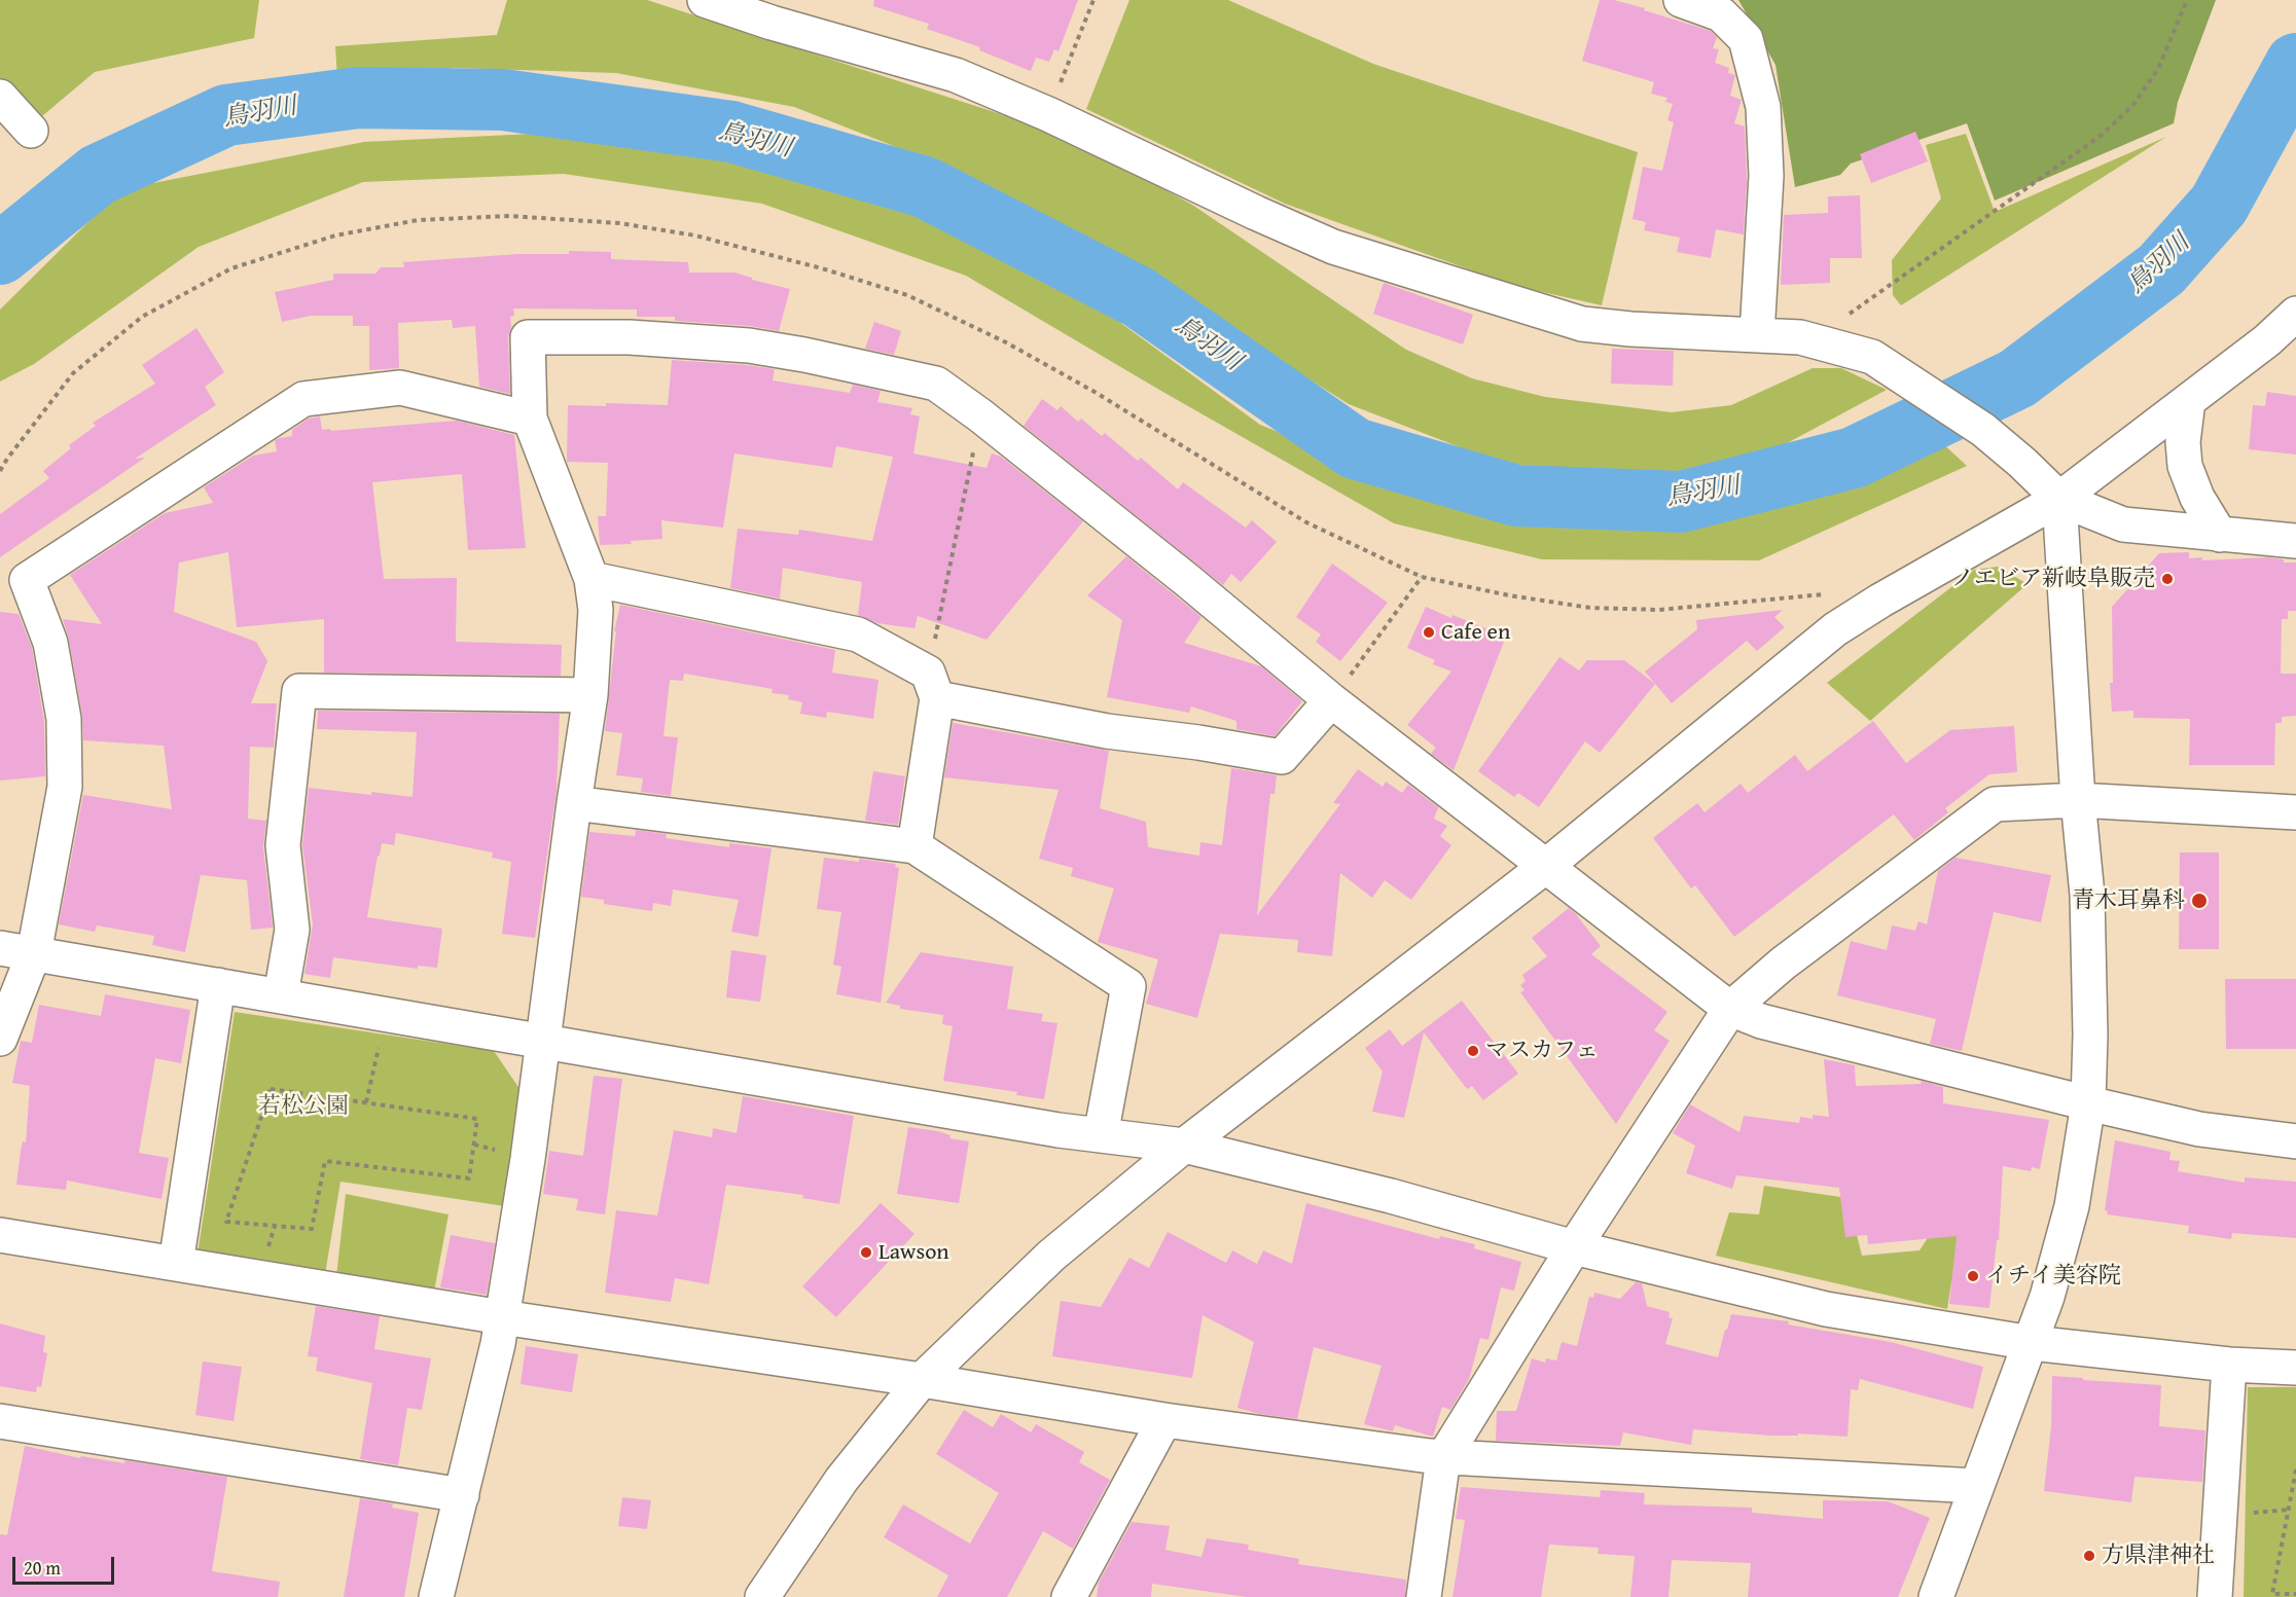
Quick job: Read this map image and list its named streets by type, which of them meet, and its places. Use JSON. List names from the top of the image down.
{
  "water": ["鳥羽川"],
  "parks": ["若松公園"],
  "places": [
    "ノエビア新岐阜販売",
    "Cafe en",
    "青木耳鼻科",
    "マスカフェ",
    "Lawson",
    "イチイ美容院",
    "方県津神社"
  ],
  "scale_bar": "20 m"
}
